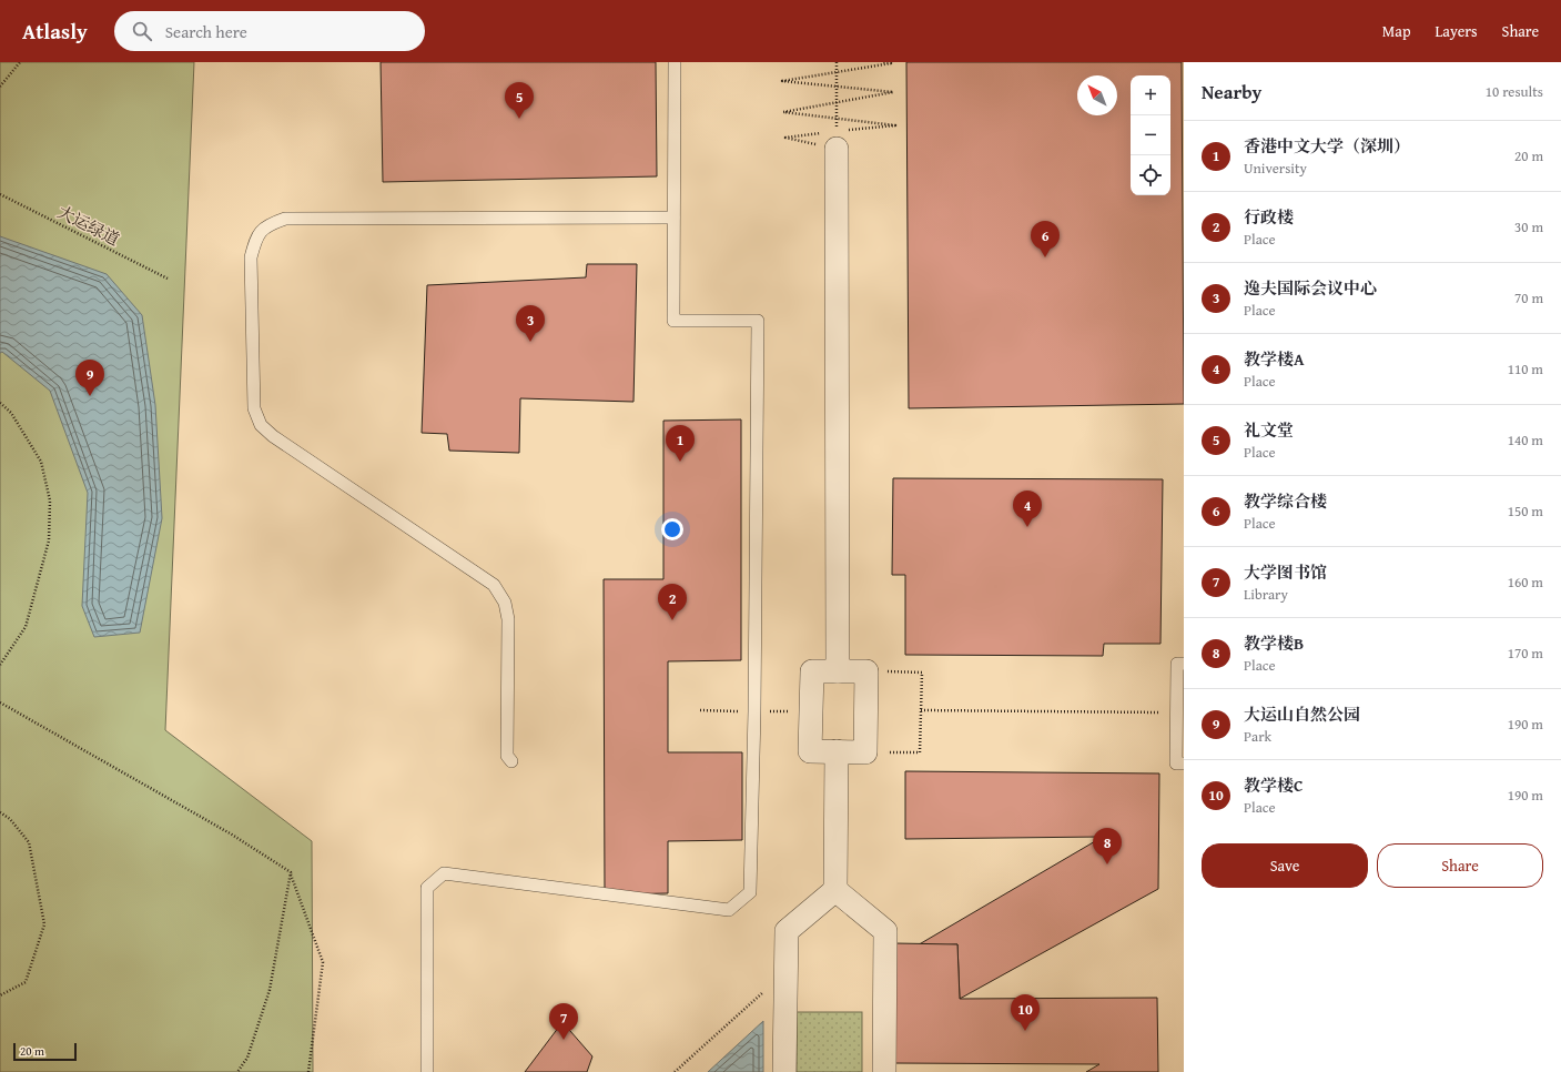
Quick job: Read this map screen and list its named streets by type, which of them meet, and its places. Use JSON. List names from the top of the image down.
{
  "streets": {
    "path": ["大运绿道"]
  },
  "scale_bar": "20 m",
  "north": "top left",
  "page": {
    "header": "Atlasly",
    "search": "Search here",
    "nav": ["Map", "Layers", "Share"],
    "heading": ["Nearby", "10 results"],
    "map_buttons": ["+", "−"],
    "pins": [
      "5",
      "6",
      "3",
      "9",
      "1",
      "4",
      "2",
      "8",
      "10",
      "7"
    ],
    "list": [
      {
        "mark": "1",
        "name": "香港中文大学（深圳）",
        "note": "University",
        "value": "20 m"
      },
      {
        "mark": "2",
        "name": "行政楼",
        "note": "Place",
        "value": "30 m"
      },
      {
        "mark": "3",
        "name": "逸夫国际会议中心",
        "note": "Place",
        "value": "70 m"
      },
      {
        "mark": "4",
        "name": "教学楼A",
        "note": "Place",
        "value": "110 m"
      },
      {
        "mark": "5",
        "name": "礼文堂",
        "note": "Place",
        "value": "140 m"
      },
      {
        "mark": "6",
        "name": "教学综合楼",
        "note": "Place",
        "value": "150 m"
      },
      {
        "mark": "7",
        "name": "大学图书馆",
        "note": "Library",
        "value": "160 m"
      },
      {
        "mark": "8",
        "name": "教学楼B",
        "note": "Place",
        "value": "170 m"
      },
      {
        "mark": "9",
        "name": "大运山自然公园",
        "note": "Park",
        "value": "190 m"
      },
      {
        "mark": "10",
        "name": "教学楼C",
        "note": "Place",
        "value": "190 m"
      }
    ],
    "buttons": ["Save", "Share"],
    "scale": "20 m"
  }
}
